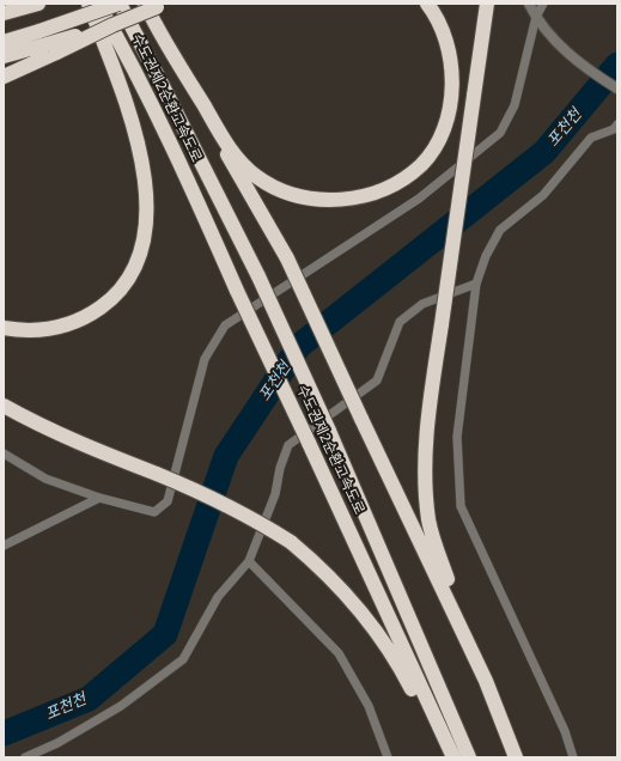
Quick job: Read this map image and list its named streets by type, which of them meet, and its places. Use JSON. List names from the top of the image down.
{
  "streets": {
    "highway": ["수도권제2순환고속도로"]
  },
  "water": ["포천천"]
}
